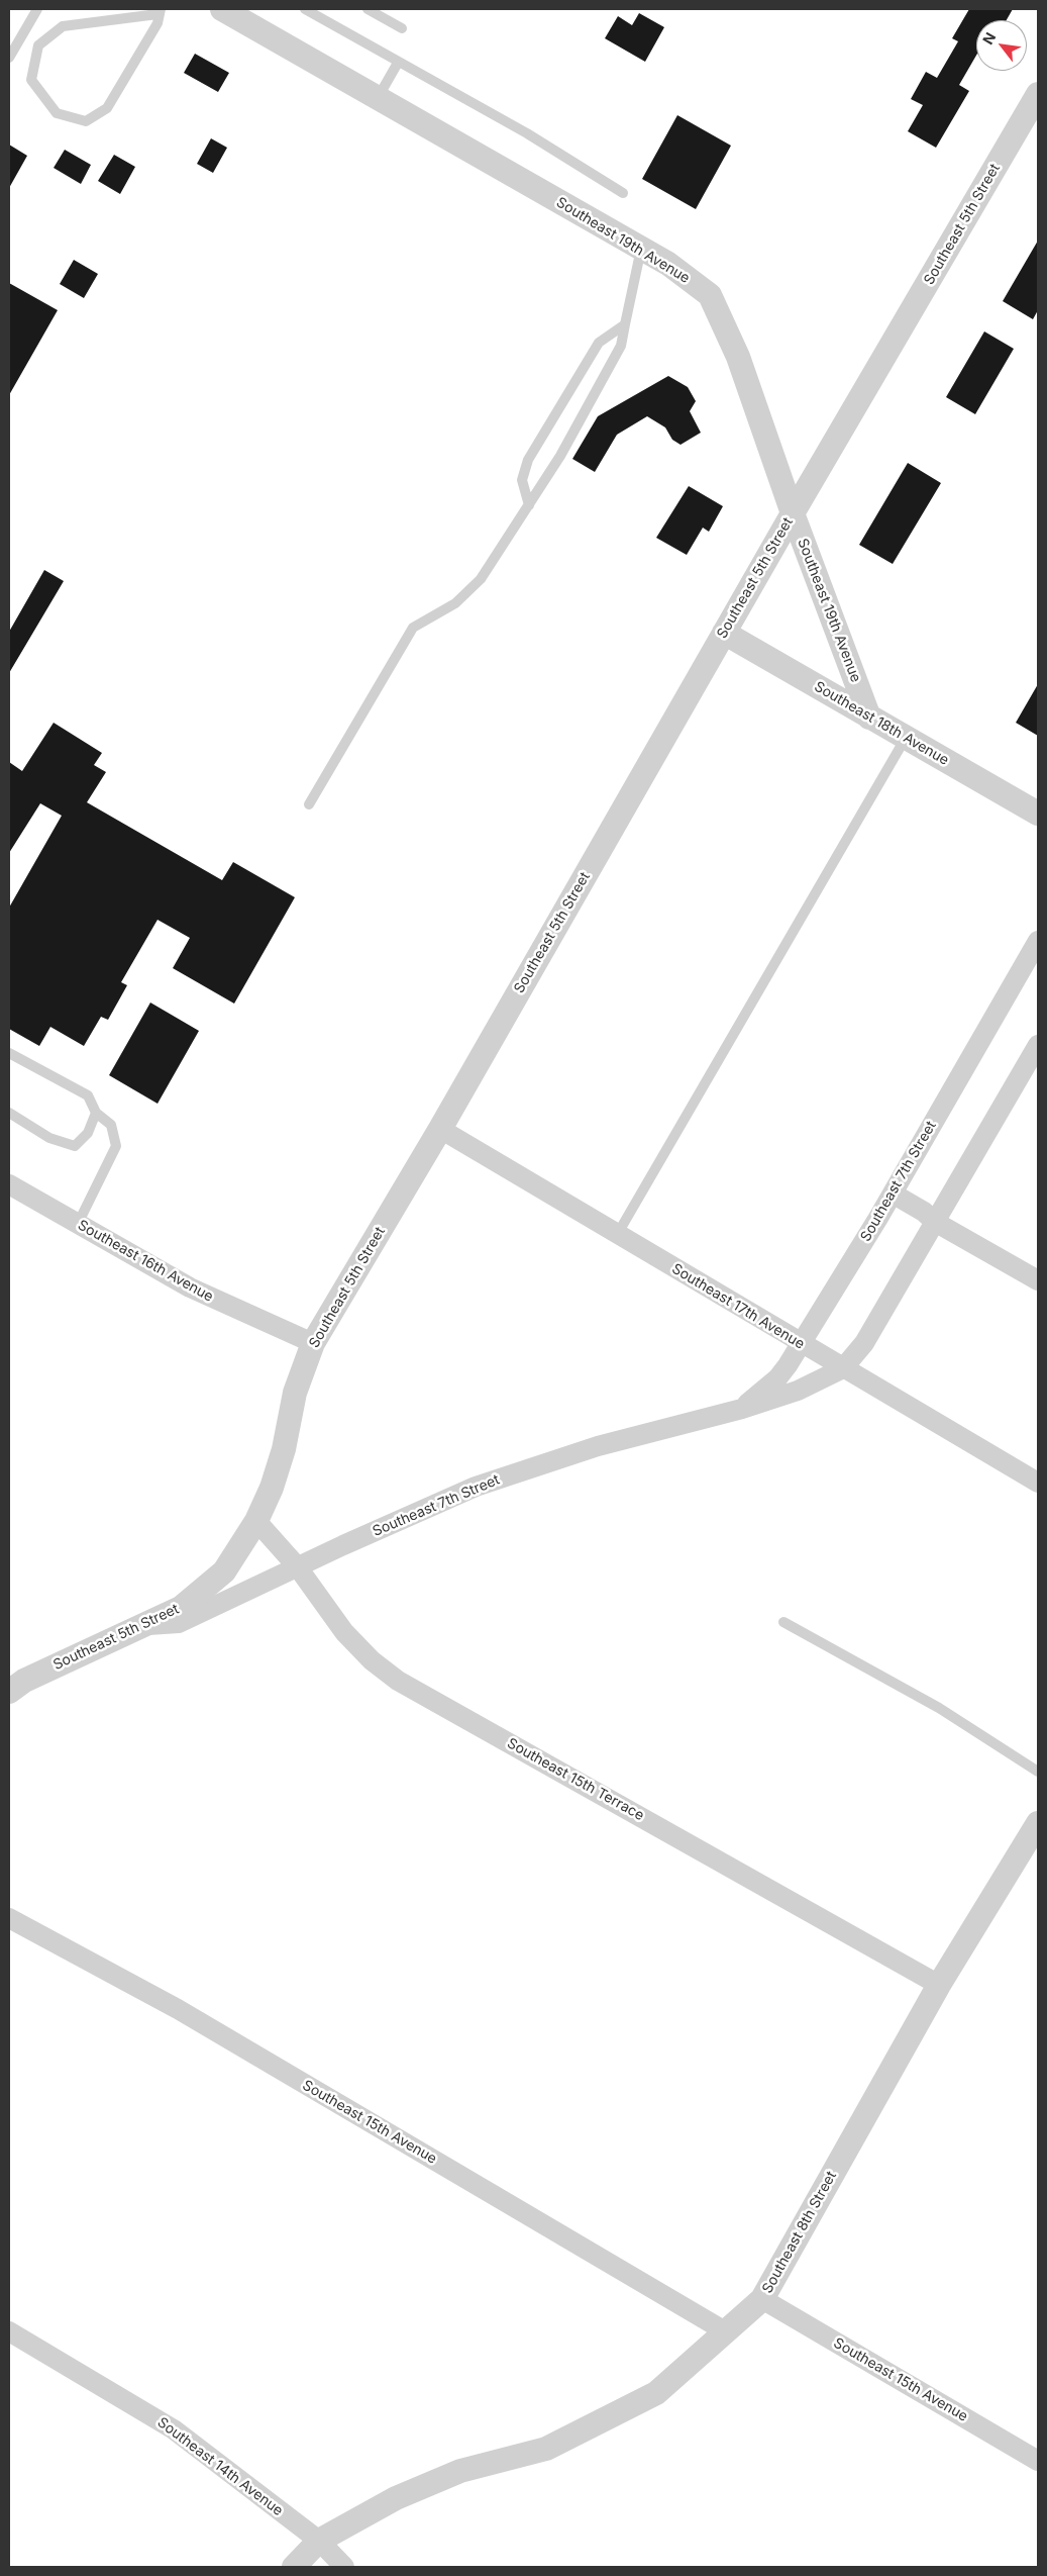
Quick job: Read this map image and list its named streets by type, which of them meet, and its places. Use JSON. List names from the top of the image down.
{
  "streets": {
    "street": [
      "Southeast 5th Street",
      "Southeast 19th Avenue",
      "Southeast 18th Avenue",
      "Southeast 7th Street",
      "Southeast 16th Avenue",
      "Southeast 17th Avenue",
      "Southeast 15th Terrace",
      "Southeast 15th Avenue",
      "Southeast 8th Street",
      "Southeast 14th Avenue"
    ]
  },
  "crossings": [
    ["Southeast 5th Street", "Southeast 19th Avenue"],
    ["Southeast 5th Street", "Southeast 18th Avenue"],
    ["Southeast 5th Street", "Southeast 7th Street"],
    ["Southeast 5th Street", "Southeast 16th Avenue"],
    ["Southeast 5th Street", "Southeast 17th Avenue"],
    ["Southeast 5th Street", "Southeast 15th Terrace"],
    ["Southeast 19th Avenue", "Southeast 18th Avenue"],
    ["Southeast 7th Street", "Southeast 17th Avenue"],
    ["Southeast 7th Street", "Southeast 15th Terrace"],
    ["Southeast 15th Terrace", "Southeast 8th Street"],
    ["Southeast 15th Avenue", "Southeast 8th Street"],
    ["Southeast 8th Street", "Southeast 14th Avenue"]
  ],
  "north": "top left"
}
